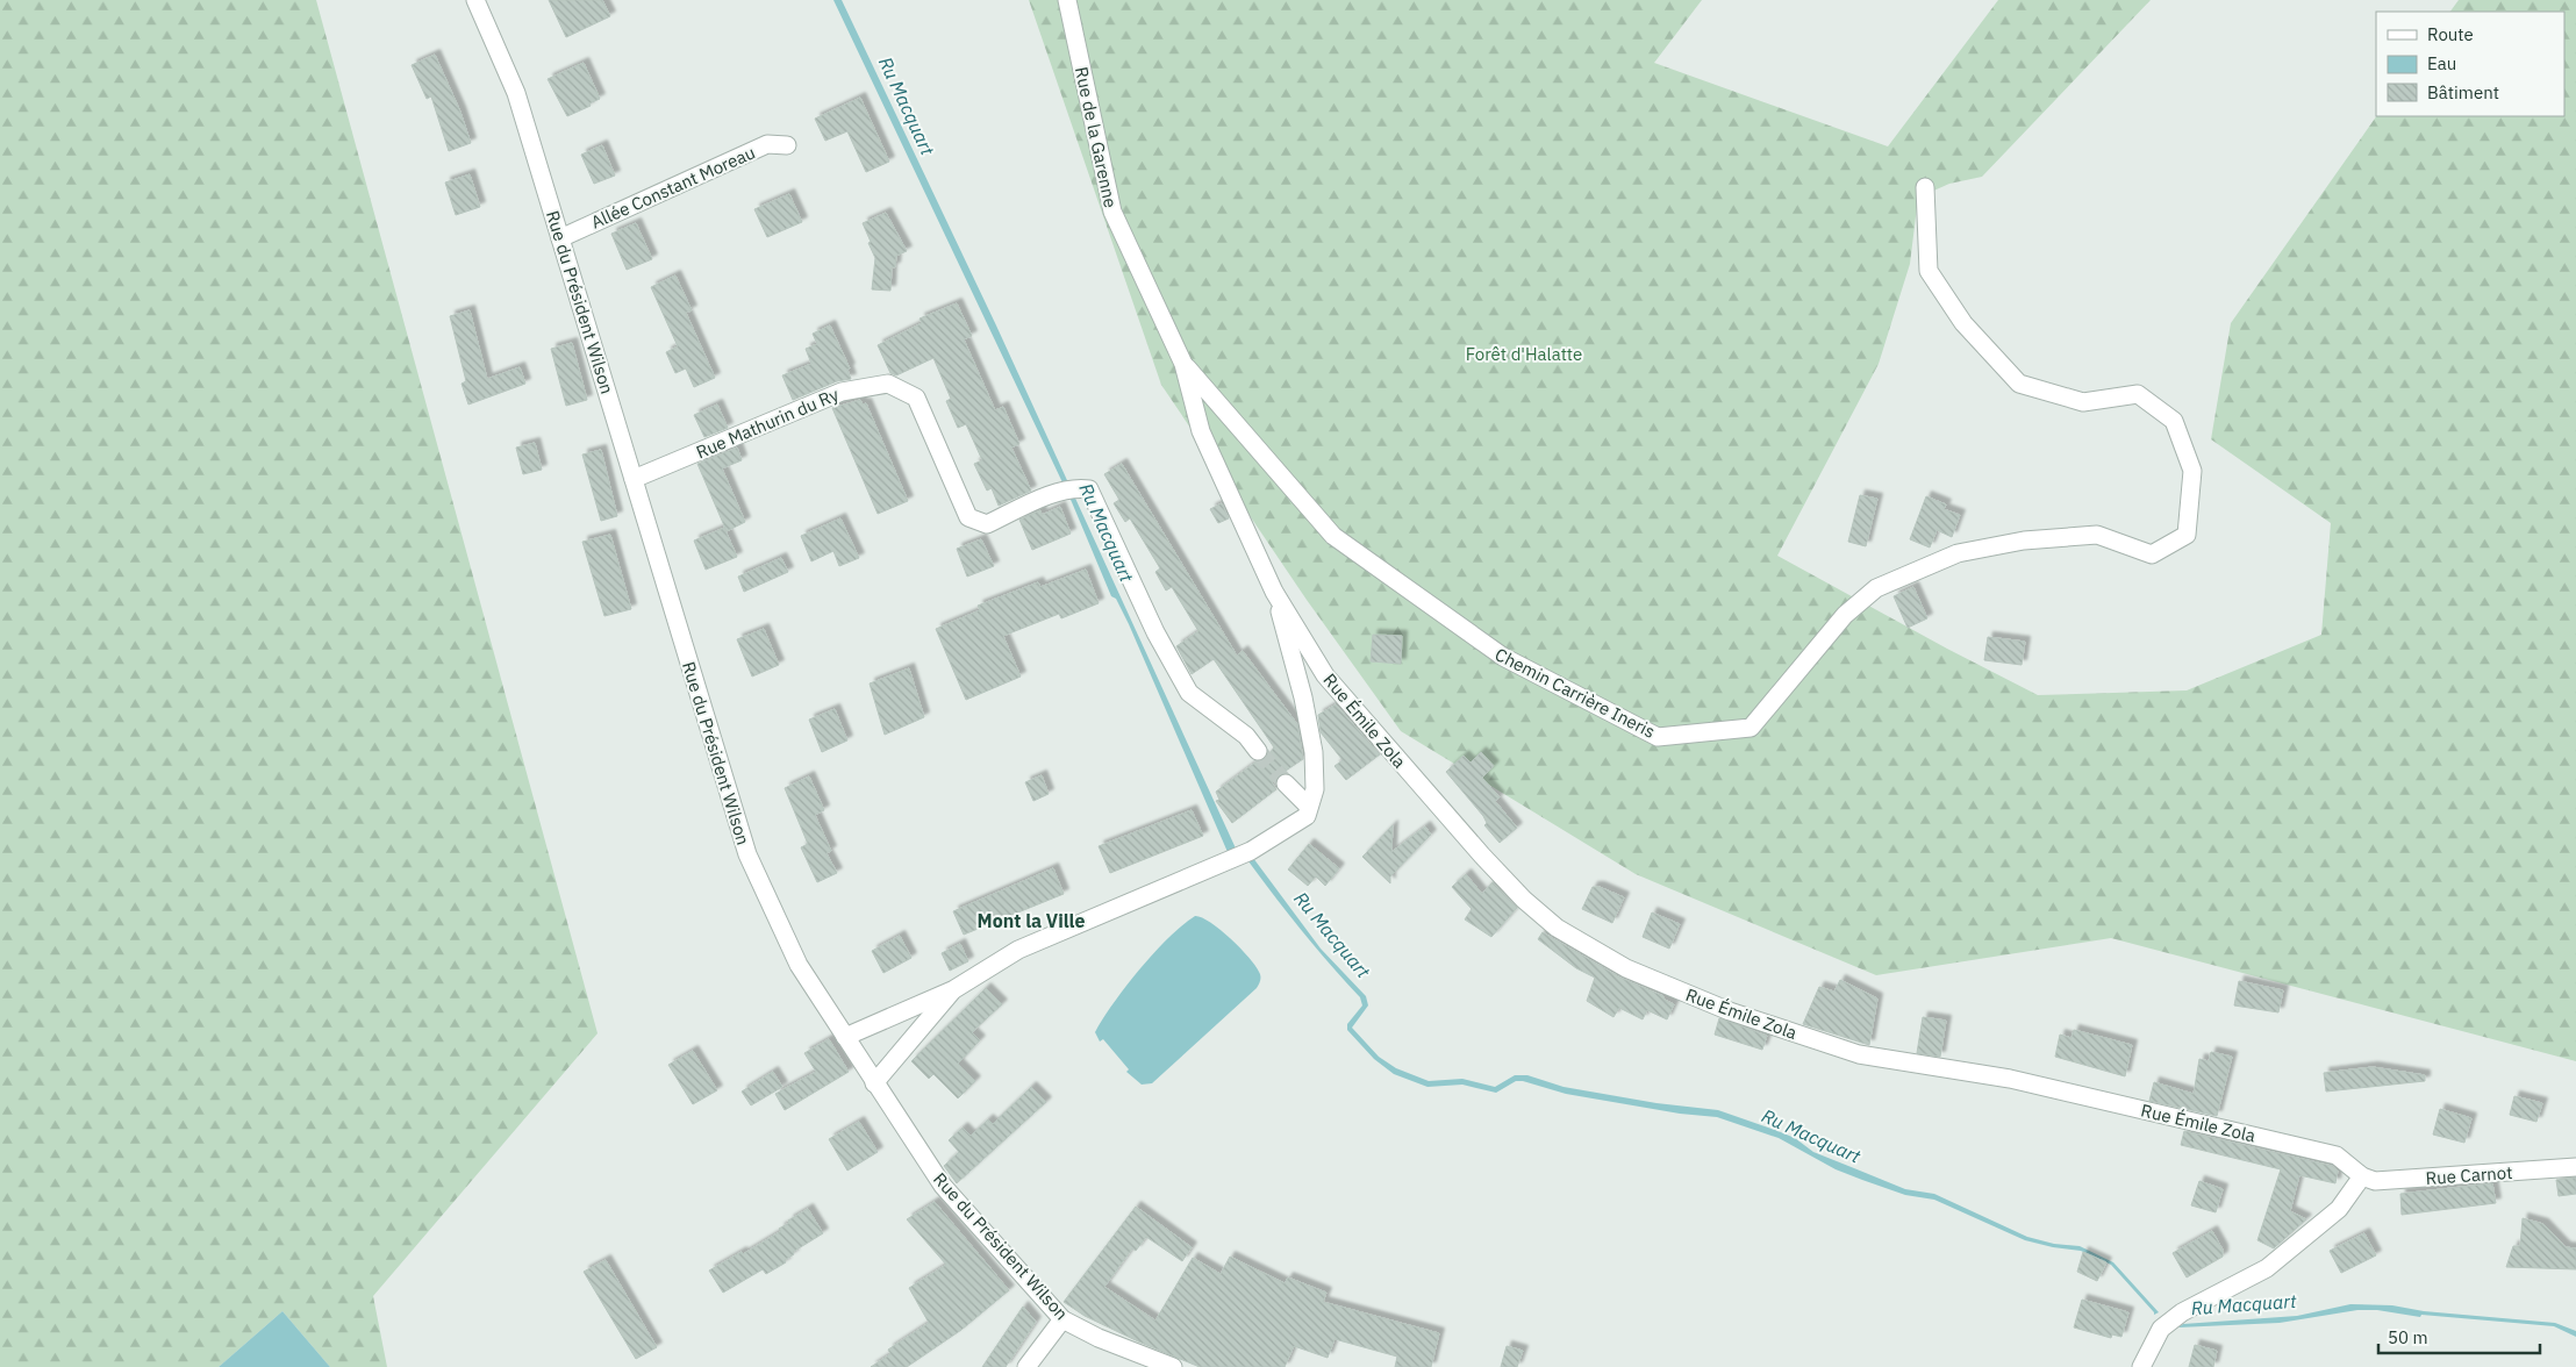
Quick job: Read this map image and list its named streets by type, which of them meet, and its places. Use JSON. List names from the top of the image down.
{
  "streets": {
    "street": [
      "Rue de la Garenne",
      "Allée Constant Moreau",
      "Rue du Président Wilson",
      "Rue Mathurin du Ry",
      "Chemin Carrière Ineris",
      "Rue Émile Zola",
      "Rue Carnot"
    ]
  },
  "crossings": [
    ["Rue de la Garenne", "Chemin Carrière Ineris"],
    ["Allée Constant Moreau", "Rue du Président Wilson"],
    ["Rue du Président Wilson", "Rue Mathurin du Ry"],
    ["Rue Émile Zola", "Rue Carnot"]
  ],
  "districts": ["Mont la Ville"],
  "water": ["Ru Macquart"],
  "parks": ["Forêt d'Halatte"],
  "legend": ["Route", "Eau", "Bâtiment"],
  "scale_bar": "50 m"
}
